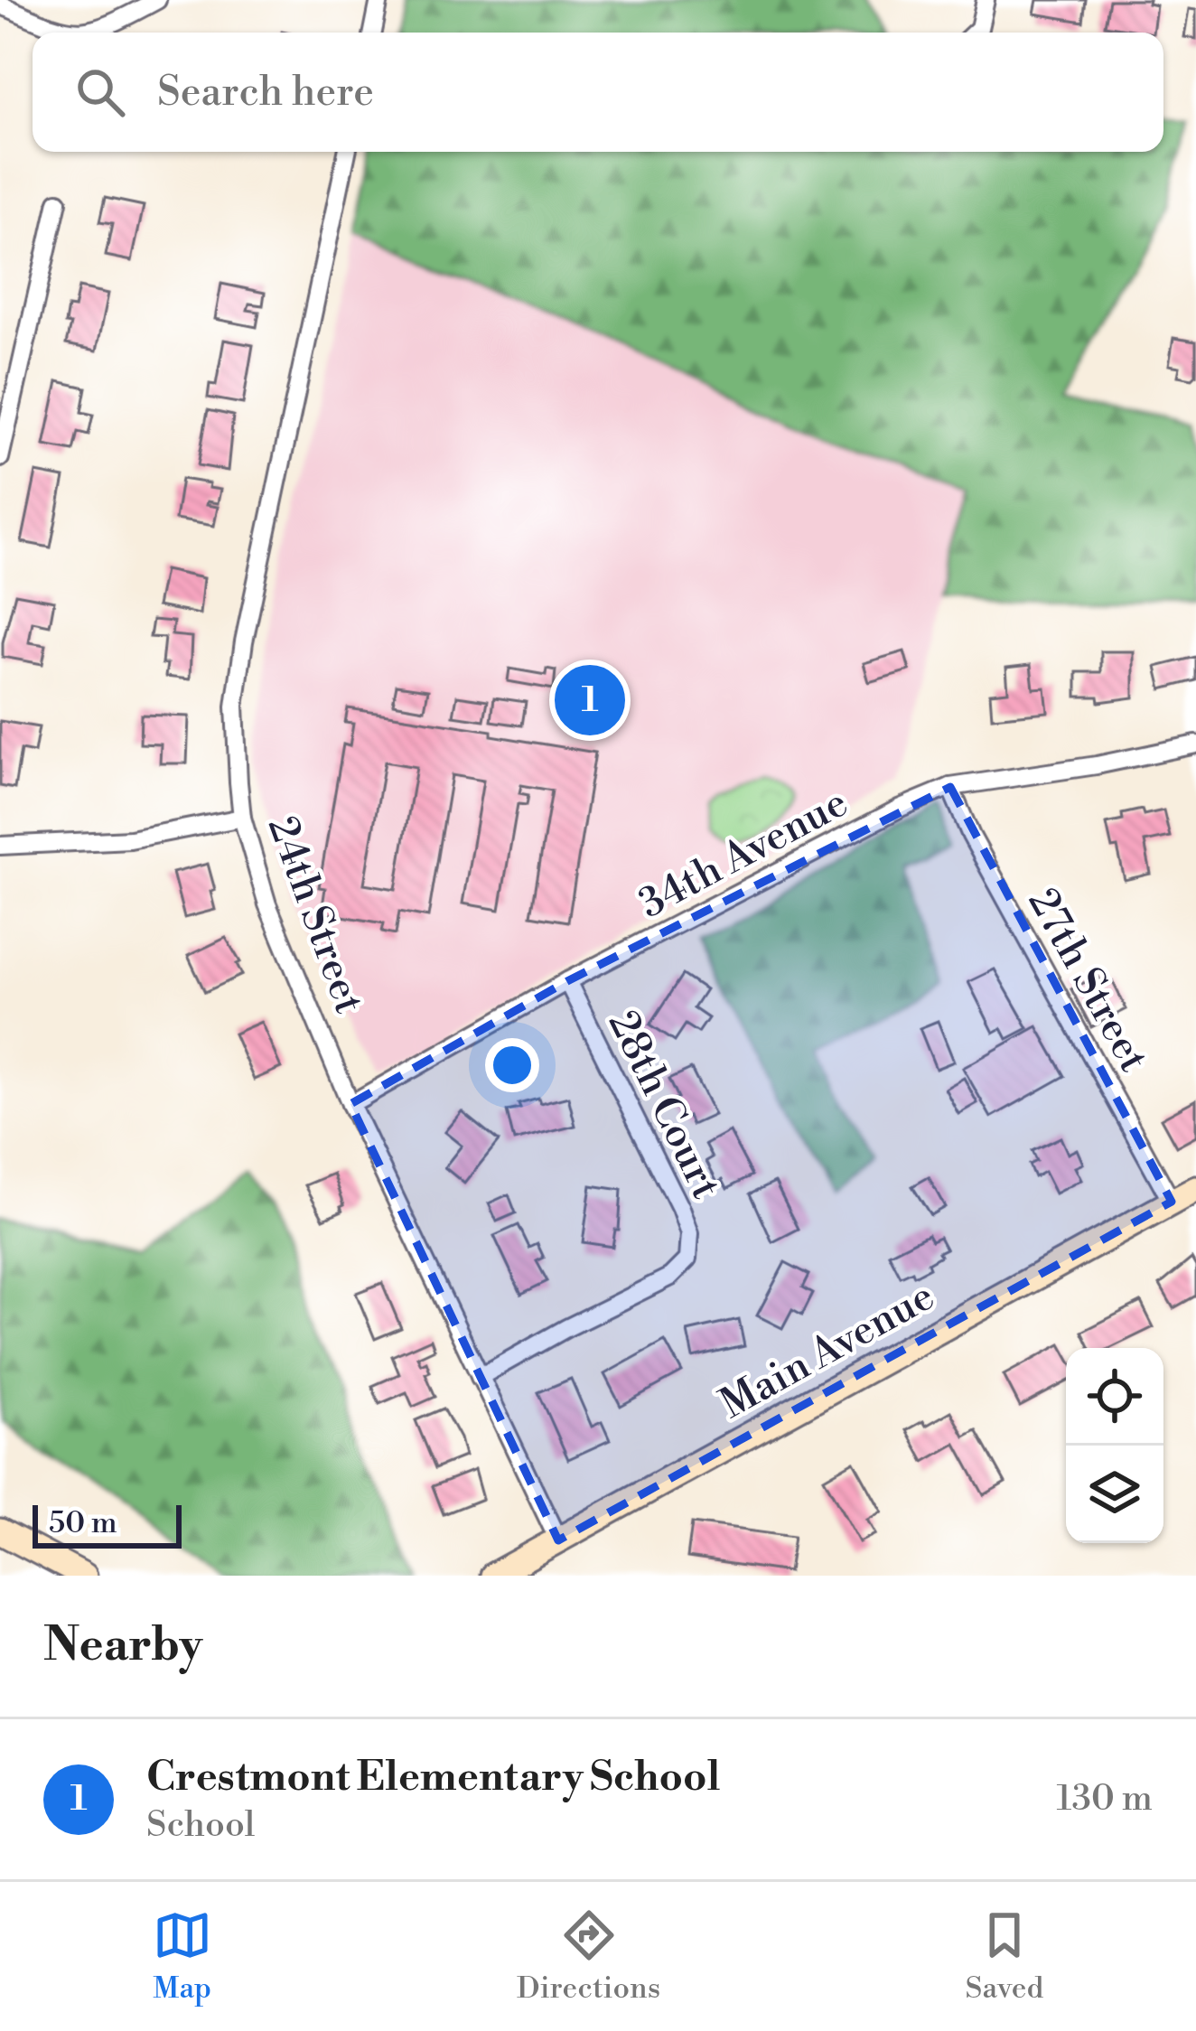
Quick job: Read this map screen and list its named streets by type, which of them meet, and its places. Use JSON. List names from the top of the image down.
{
  "streets": {
    "main road": ["Main Avenue"],
    "street": [
      "34th Avenue",
      "24th Street",
      "27th Street",
      "28th Court"
    ]
  },
  "crossings": [
    ["34th Avenue", "24th Street"],
    ["34th Avenue", "27th Street"],
    ["34th Avenue", "28th Court"],
    ["24th Street", "28th Court"],
    ["24th Street", "Main Avenue"],
    ["27th Street", "Main Avenue"]
  ],
  "scale_bar": "50 m",
  "page": {
    "search": "Search here",
    "pins": "1",
    "scale": "50 m",
    "heading": "Nearby",
    "list": [
      {
        "mark": "1",
        "name": "Crestmont Elementary School",
        "note": "School",
        "value": "130 m"
      }
    ],
    "nav": ["Map", "Directions", "Saved"]
  }
}
